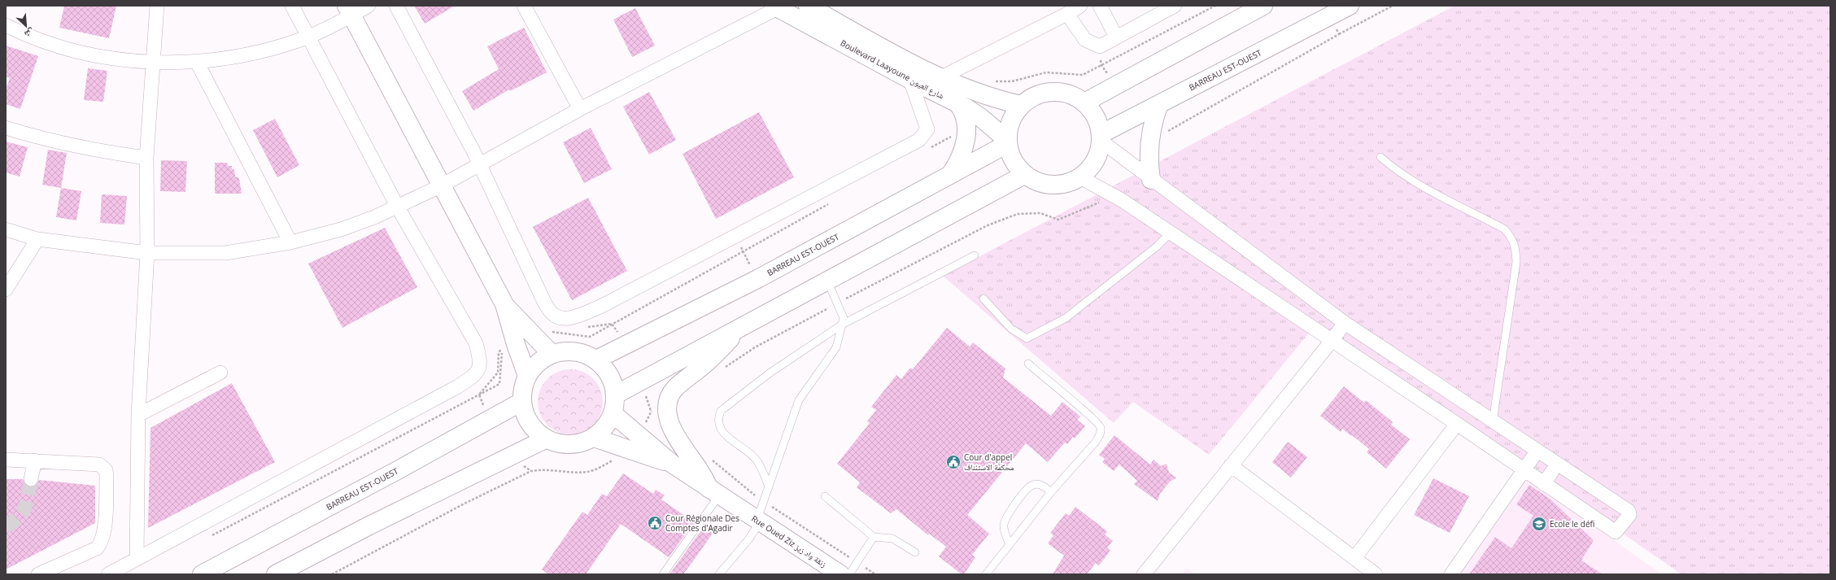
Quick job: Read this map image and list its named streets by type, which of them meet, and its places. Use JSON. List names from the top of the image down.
{
  "streets": {
    "main road": ["Boulevard Laayoune شارع العيون", "BARREAU EST-OUEST", "Rue Oued Ziz زنقة واد زيز"]
  },
  "crossings": [
    ["Boulevard Laayoune شارع العيون", "BARREAU EST-OUEST"],
    ["BARREAU EST-OUEST", "Rue Oued Ziz زنقة واد زيز"]
  ],
  "places": {
    "public building": ["Cour d'appel محكمة الاستئناف", "Cour Régionale Des Comptes d'Agadir"],
    "school or university": ["Ecole le défi"]
  },
  "north": "bottom right"
}
